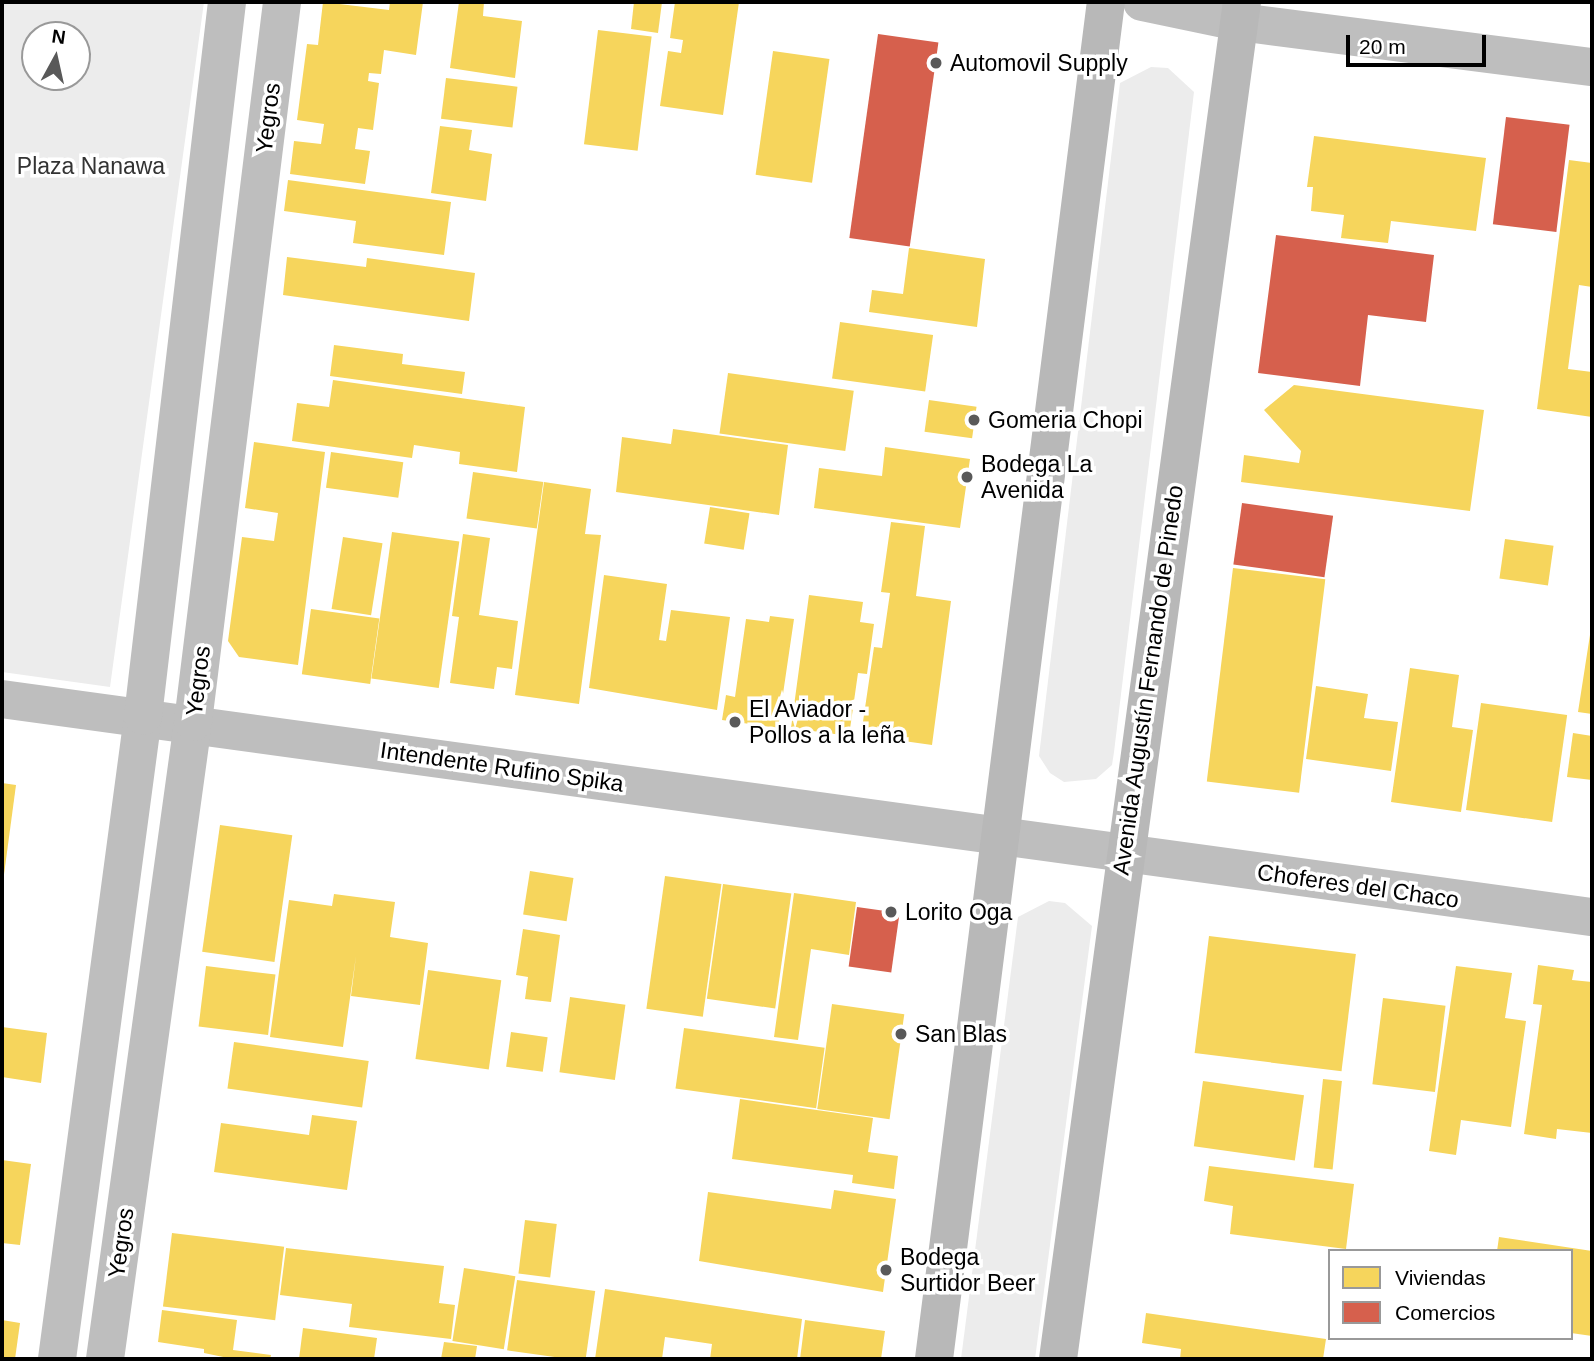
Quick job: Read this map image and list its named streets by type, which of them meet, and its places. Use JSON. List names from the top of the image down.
{
  "streets": {
    "street": [
      "Yegros",
      "Avenida Augustín Fernando de Pinedo",
      "Intendente Rufino Spika",
      "Choferes del Chaco"
    ]
  },
  "crossings": [
    ["Yegros", "Intendente Rufino Spika"],
    ["Avenida Augustín Fernando de Pinedo", "Intendente Rufino Spika"],
    ["Avenida Augustín Fernando de Pinedo", "Choferes del Chaco"],
    ["Intendente Rufino Spika", "Choferes del Chaco"]
  ],
  "parks": ["Plaza Nanawa"],
  "places": [
    "Automovil Supply",
    "Gomeria Chopi",
    "Bodega La Avenida",
    "El Aviador - Pollos a la leña",
    "Lorito Oga",
    "San Blas",
    "Bodega Surtidor Beer"
  ],
  "legend": ["Viviendas", "Comercios"],
  "scale_bar": "20 m",
  "north": "top"
}
